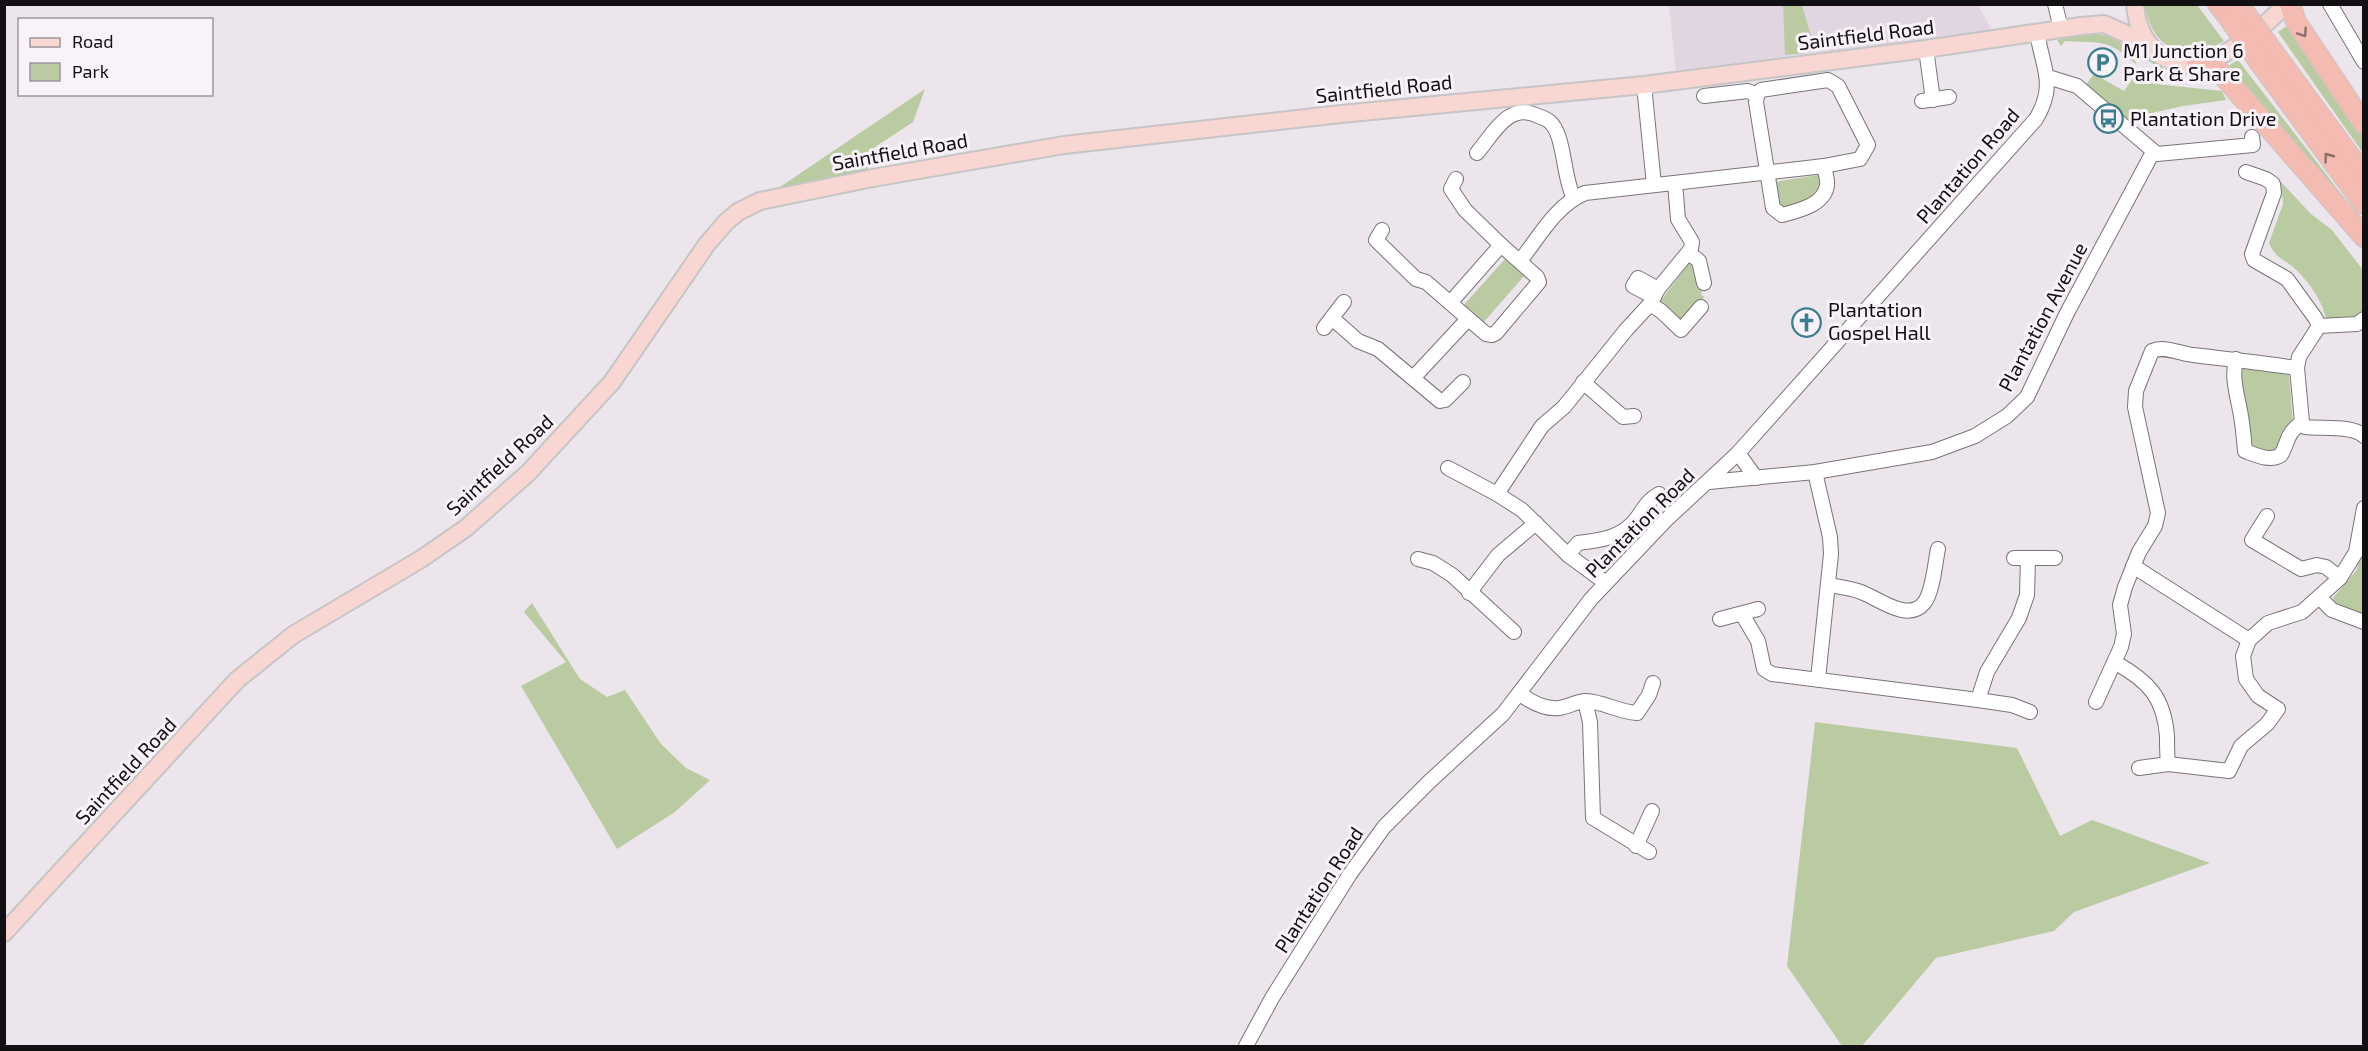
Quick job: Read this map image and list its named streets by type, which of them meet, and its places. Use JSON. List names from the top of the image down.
{
  "streets": {
    "main road": ["Saintfield Road"],
    "street": ["Plantation Road", "Plantation Avenue"]
  },
  "crossings": [
    ["Saintfield Road", "Plantation Road"],
    ["Plantation Road", "Plantation Avenue"]
  ],
  "places": {
    "parking": ["M1 Junction 6 Park & Share"],
    "bus stop": ["Plantation Drive"],
    "church": ["Plantation Gospel Hall"]
  },
  "legend": ["Road", "Park"]
}
